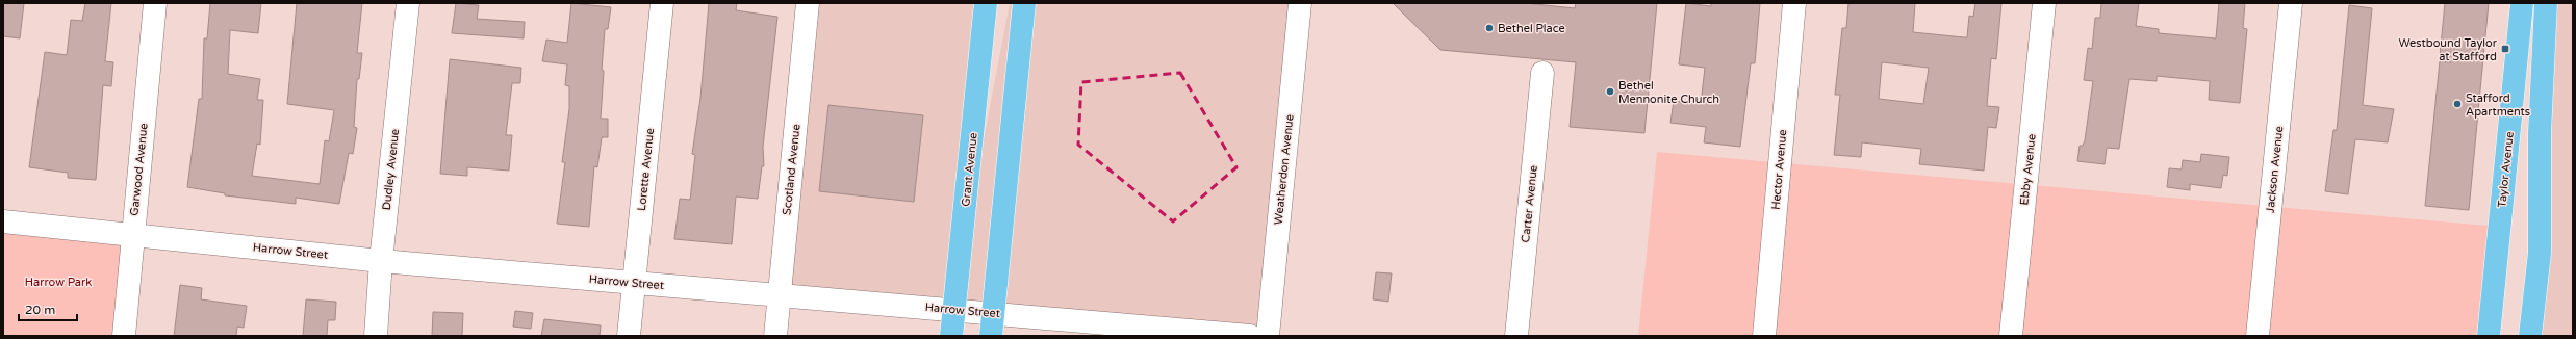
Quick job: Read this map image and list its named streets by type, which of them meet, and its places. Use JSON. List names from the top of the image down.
{
  "streets": {
    "main road": ["Grant Avenue", "Taylor Avenue"],
    "street": [
      "Garwood Avenue",
      "Dudley Avenue",
      "Lorette Avenue",
      "Scotland Avenue",
      "Weatherdon Avenue",
      "Hector Avenue",
      "Ebby Avenue",
      "Jackson Avenue",
      "Carter Avenue",
      "Harrow Street"
    ]
  },
  "crossings": [
    ["Garwood Avenue", "Harrow Street"],
    ["Dudley Avenue", "Harrow Street"],
    ["Lorette Avenue", "Harrow Street"],
    ["Scotland Avenue", "Harrow Street"],
    ["Grant Avenue", "Harrow Street"]
  ],
  "parks": ["Harrow Park"],
  "places": {
    "other": ["Bethel Place", "Bethel Mennonite Church", "Stafford Apartments"],
    "transit": ["Westbound Taylor at Stafford"]
  },
  "scale_bar": "20 m"
}
